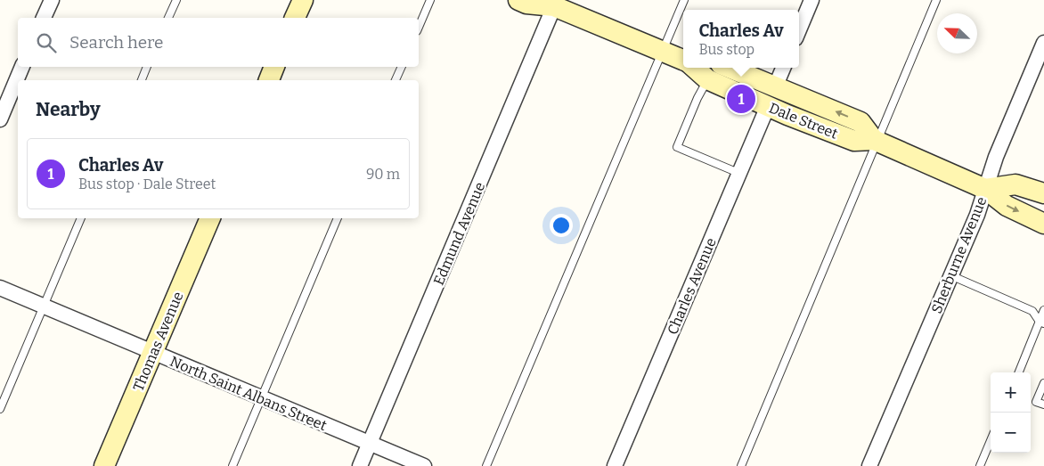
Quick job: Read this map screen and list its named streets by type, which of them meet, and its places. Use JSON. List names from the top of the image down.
{
  "streets": {
    "main road": ["Dale Street", "Thomas Avenue"],
    "street": [
      "Edmund Avenue",
      "Sherburne Avenue",
      "Charles Avenue",
      "North Saint Albans Street"
    ]
  },
  "crossings": [
    ["Dale Street", "Sherburne Avenue"],
    ["Dale Street", "Charles Avenue"],
    ["Edmund Avenue", "North Saint Albans Street"],
    ["Thomas Avenue", "North Saint Albans Street"]
  ],
  "north": "top left",
  "page": {
    "popup": ["Charles Av", "Bus stop"],
    "search": "Search here",
    "heading": "Nearby",
    "pins": "1",
    "list": [
      {
        "mark": "1",
        "name": "Charles Av",
        "note": "Bus stop · Dale Street",
        "value": "90 m"
      }
    ],
    "map_buttons": ["+", "−"]
  }
}
